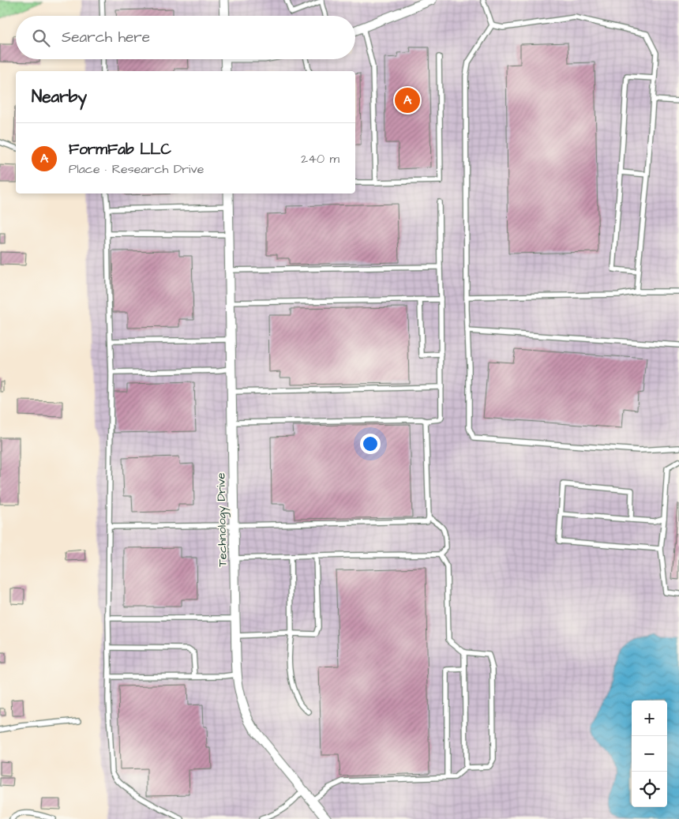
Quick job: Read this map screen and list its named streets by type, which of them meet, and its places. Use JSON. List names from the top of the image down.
{
  "streets": {
    "street": ["Technology Drive"]
  },
  "page": {
    "search": "Search here",
    "heading": "Nearby",
    "pins": "A",
    "list": [
      {
        "mark": "A",
        "name": "FormFab LLC",
        "note": "Place · Research Drive",
        "value": "240 m"
      }
    ],
    "map_buttons": ["+", "−"]
  }
}
